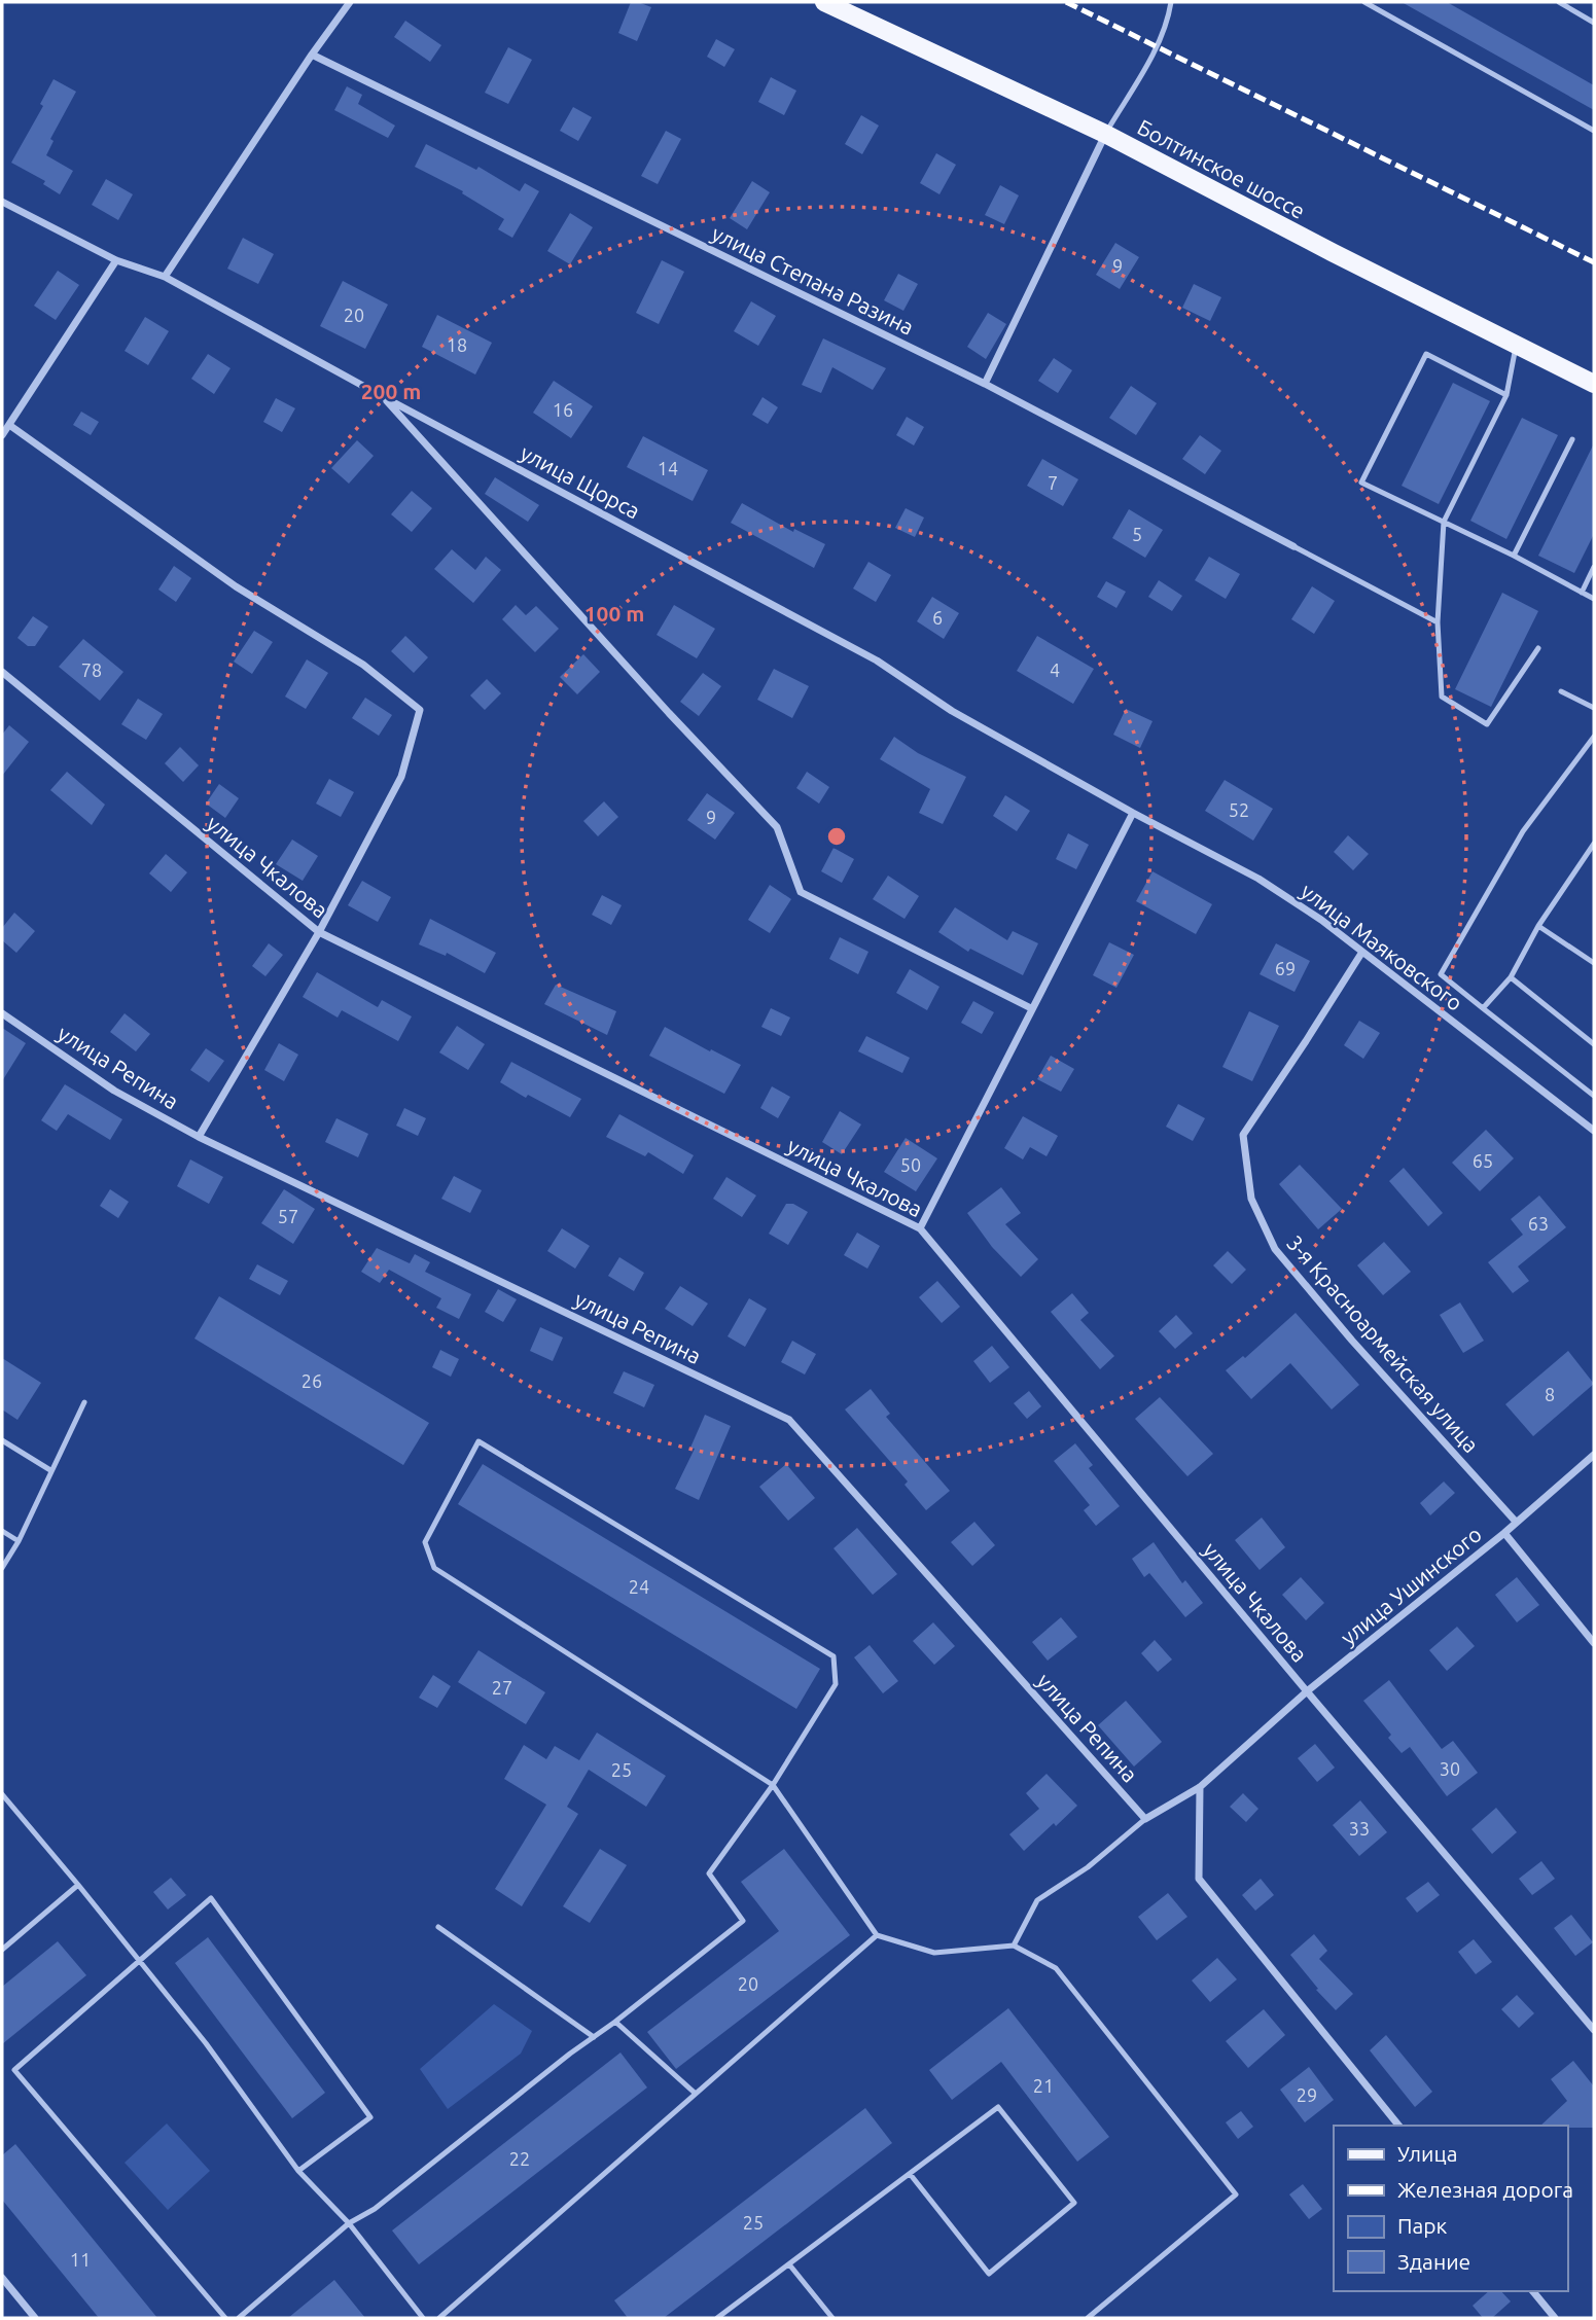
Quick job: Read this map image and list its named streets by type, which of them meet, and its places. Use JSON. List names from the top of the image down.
{
  "streets": {
    "main road": ["Болтинское шоссе"],
    "street": [
      "улица Степана Разина",
      "улица Щорса",
      "улица Чкалова",
      "улица Маяковского",
      "улица Репина",
      "3-я Красноармейская улица",
      "улица Ушинского"
    ]
  },
  "crossings": [
    ["улица Щорса", "улица Маяковского"],
    ["улица Чкалова", "улица Ушинского"],
    ["улица Маяковского", "3-я Красноармейская улица"],
    ["улица Репина", "улица Ушинского"],
    ["3-я Красноармейская улица", "улица Ушинского"]
  ],
  "house_numbers": [
    "9",
    "20",
    "18",
    "16",
    "14",
    "7",
    "5",
    "6",
    "78",
    "4",
    "52",
    "9",
    "69",
    "65",
    "50",
    "57",
    "63",
    "26",
    "8",
    "24",
    "27",
    "30",
    "25",
    "33",
    "20",
    "21",
    "29",
    "22",
    "25",
    "11"
  ],
  "legend": [
    "Улица",
    "Железная дорога",
    "Парк",
    "Здание"
  ],
  "rings": ["200 m", "100 m"]
}
